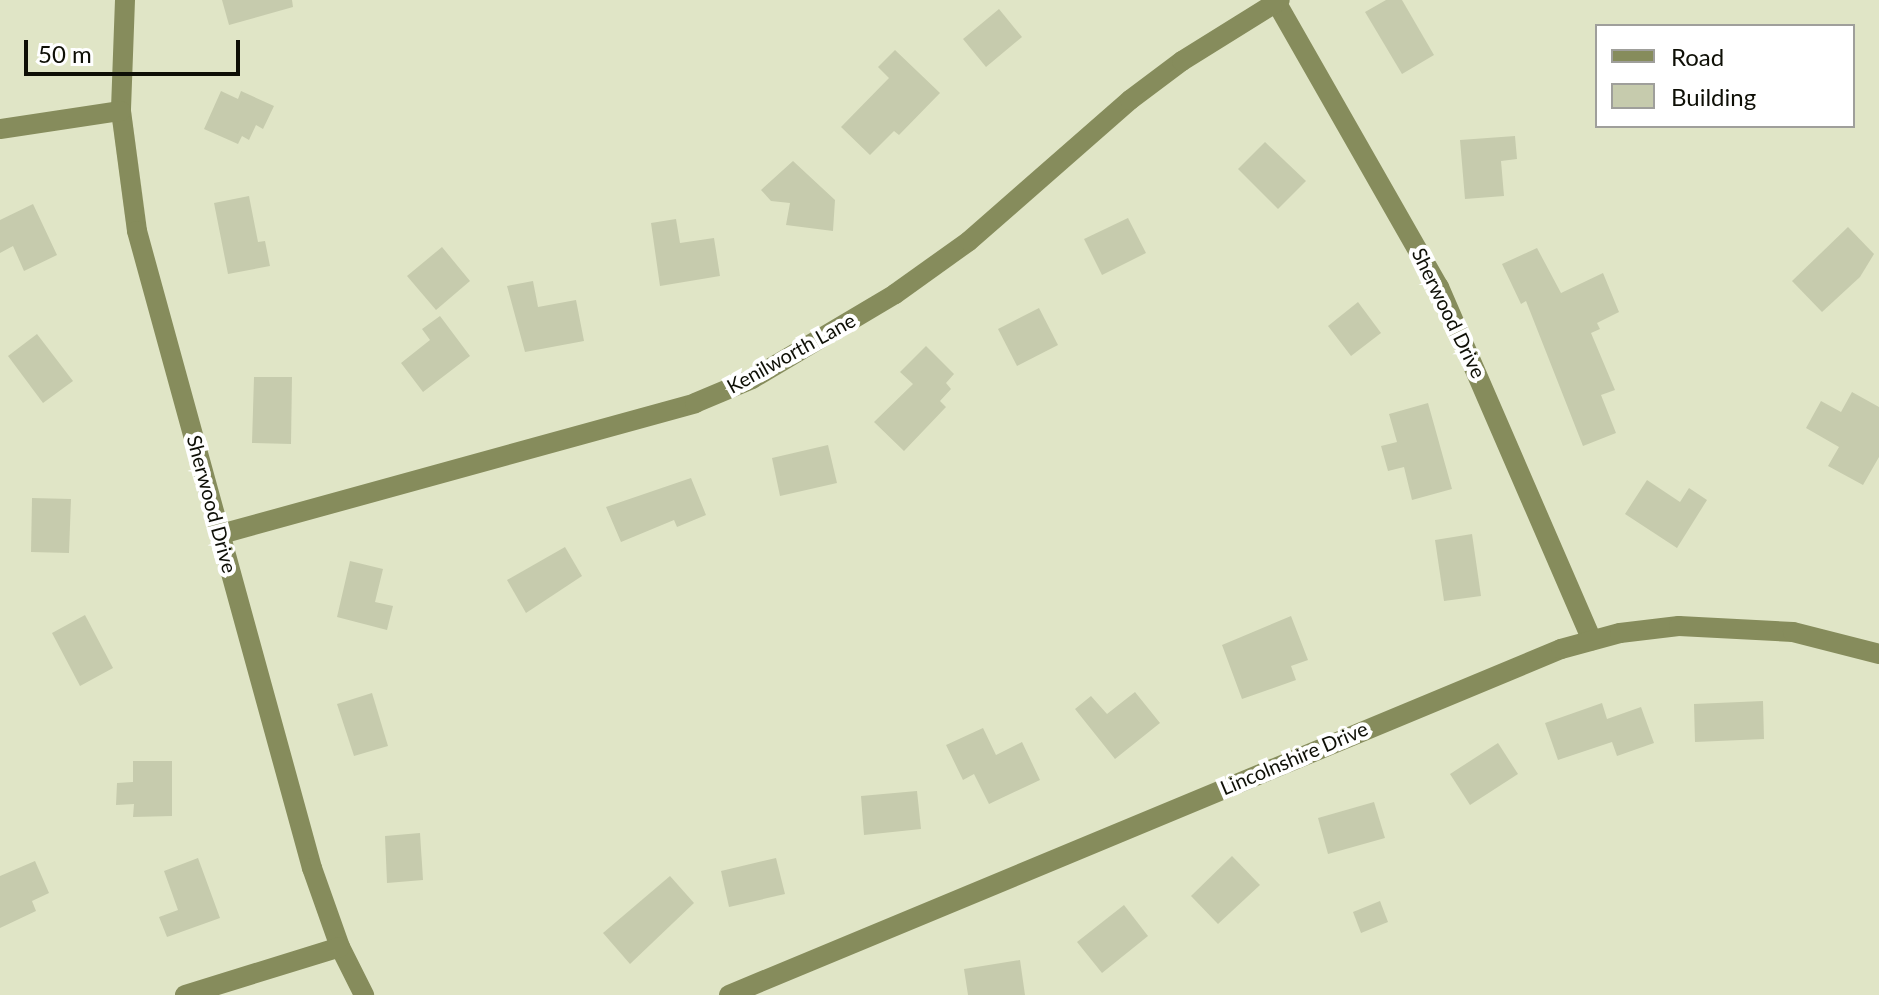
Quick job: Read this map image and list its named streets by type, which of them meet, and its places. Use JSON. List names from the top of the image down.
{
  "streets": {
    "street": ["Sherwood Drive", "Kenilworth Lane", "Lincolnshire Drive"]
  },
  "crossings": [
    ["Sherwood Drive", "Kenilworth Lane"],
    ["Sherwood Drive", "Lincolnshire Drive"]
  ],
  "legend": ["Road", "Building"],
  "scale_bar": "50 m"
}
